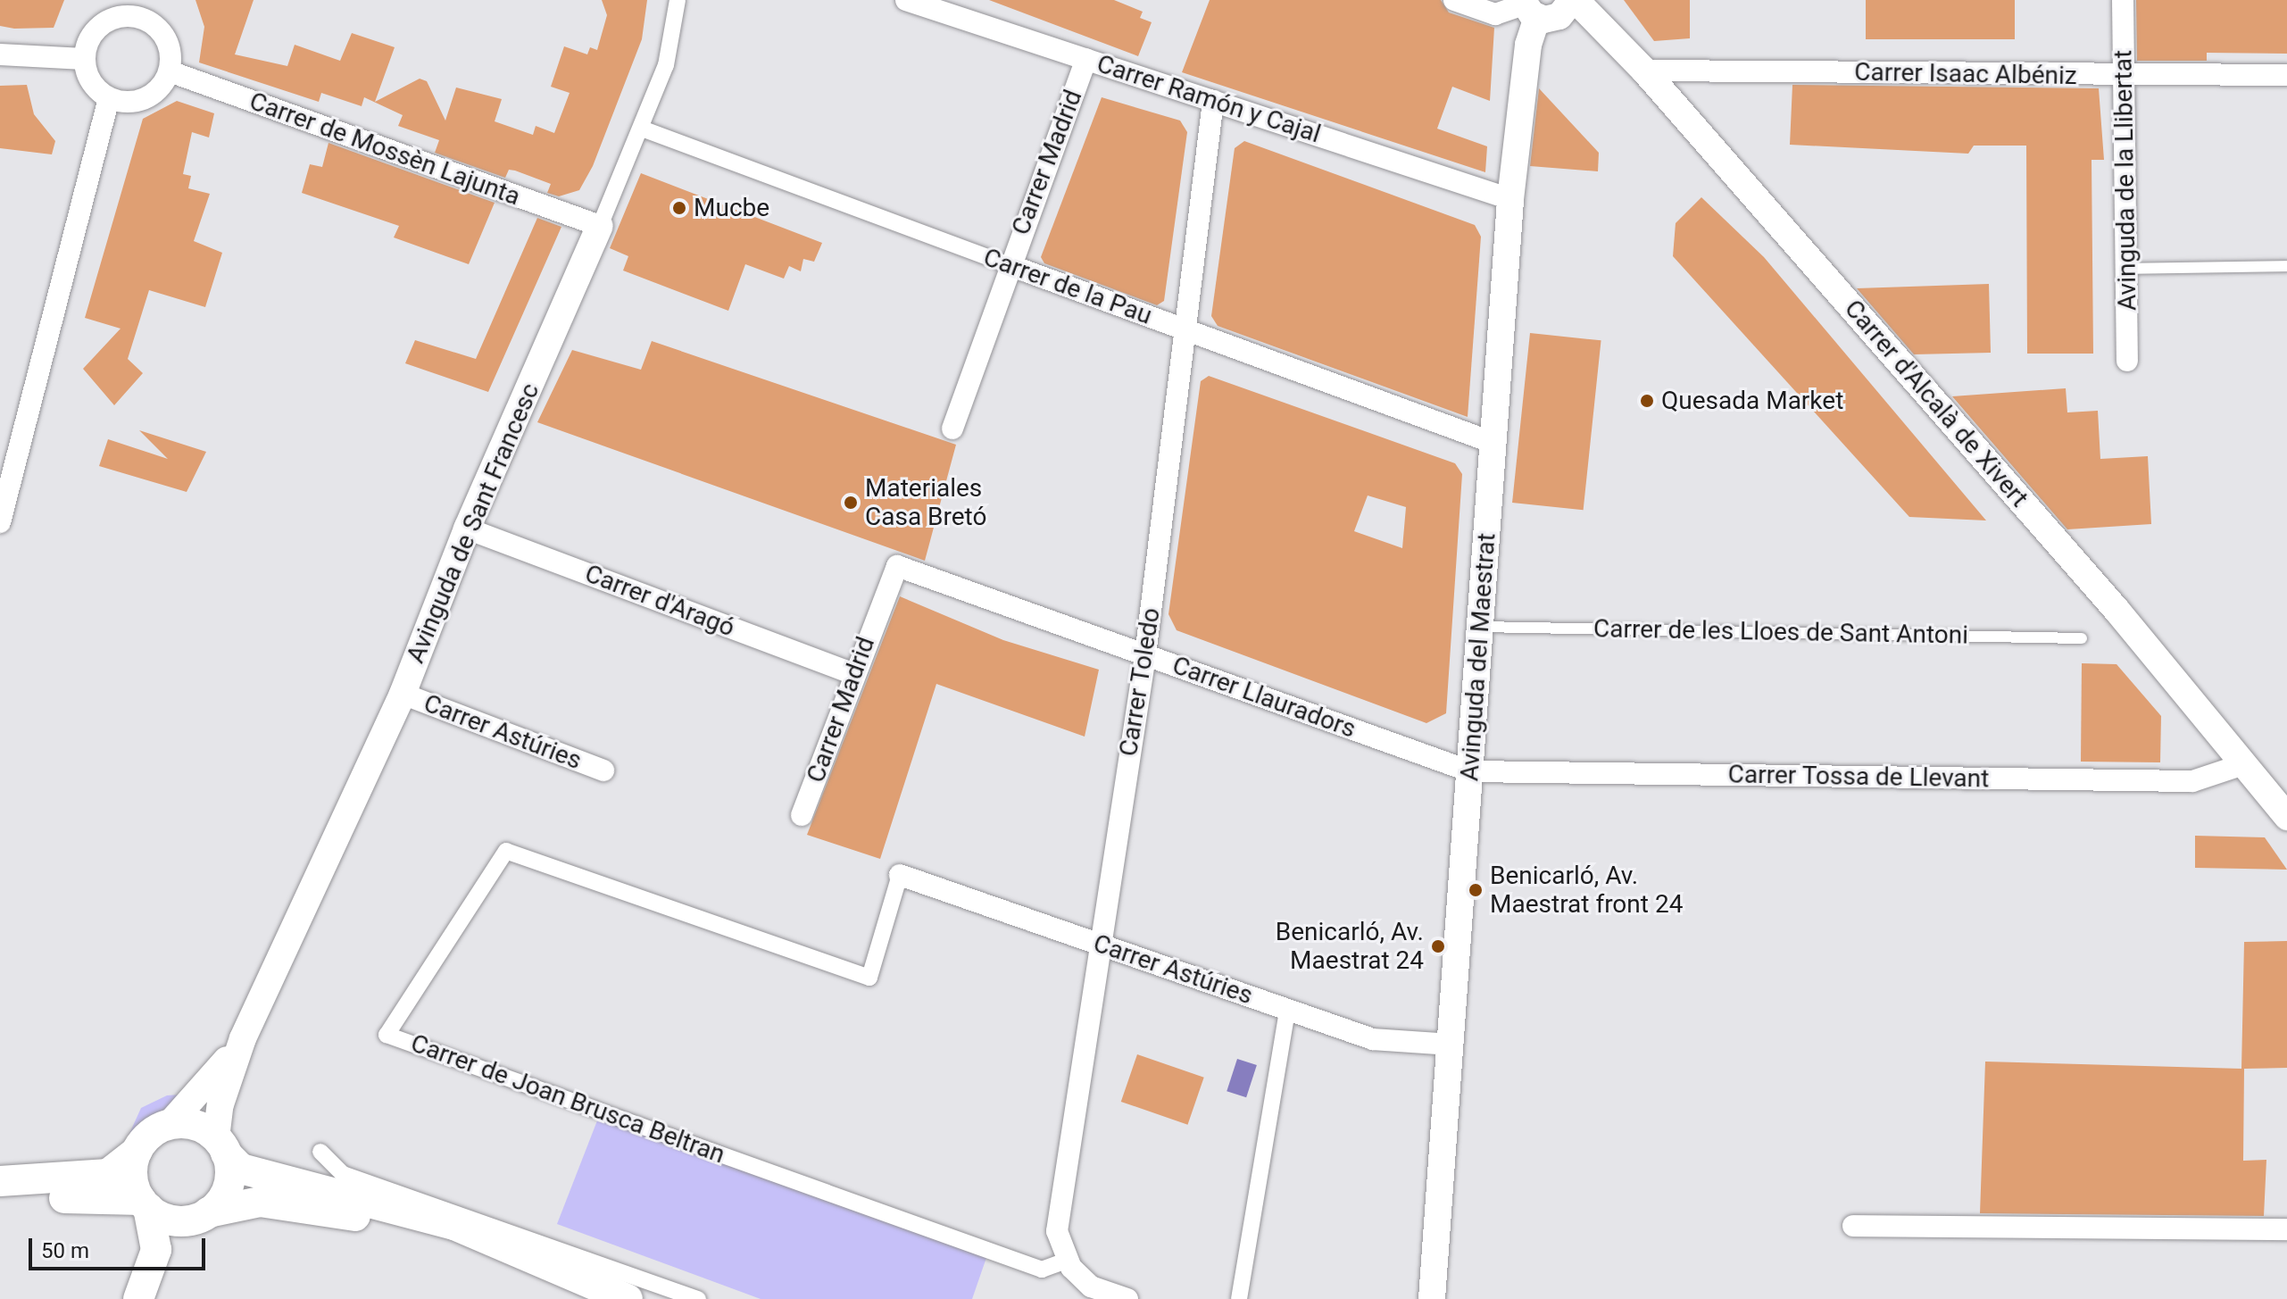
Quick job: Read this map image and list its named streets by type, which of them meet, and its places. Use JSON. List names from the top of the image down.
{
  "streets": {
    "street": [
      "Carrer Isaac Albéniz",
      "Carrer Ramón y Cajal",
      "Carrer de Mossèn Lajunta",
      "Carrer Madrid",
      "Avinguda de la Llibertat",
      "Carrer de la Pau",
      "Carrer d'Alcalà de Xivert",
      "Avinguda de Sant Francesc",
      "Carrer d'Aragó",
      "Avinguda del Maestrat",
      "Carrer Toledo",
      "Carrer Llauradors",
      "Carrer Astúries",
      "Carrer Tossa de Llevant",
      "Carrer de Joan Brusca Beltran"
    ],
    "lane": ["Carrer de les Lloes de Sant Antoni"]
  },
  "crossings": [
    ["Carrer Isaac Albéniz", "Avinguda de la Llibertat"],
    ["Carrer Isaac Albéniz", "Carrer d'Alcalà de Xivert"],
    ["Carrer Ramón y Cajal", "Carrer Madrid"],
    ["Carrer Ramón y Cajal", "Avinguda del Maestrat"],
    ["Carrer Ramón y Cajal", "Carrer Toledo"],
    ["Carrer de Mossèn Lajunta", "Avinguda de Sant Francesc"],
    ["Carrer Madrid", "Carrer de la Pau"],
    ["Carrer Madrid", "Carrer d'Aragó"],
    ["Carrer Madrid", "Carrer Llauradors"],
    ["Carrer de la Pau", "Avinguda de Sant Francesc"],
    ["Carrer de la Pau", "Avinguda del Maestrat"],
    ["Carrer de la Pau", "Carrer Toledo"],
    ["Carrer d'Alcalà de Xivert", "Carrer Tossa de Llevant"],
    ["Avinguda de Sant Francesc", "Carrer d'Aragó"],
    ["Avinguda de Sant Francesc", "Carrer Astúries"],
    ["Carrer de les Lloes de Sant Antoni", "Avinguda del Maestrat"],
    ["Avinguda del Maestrat", "Carrer Llauradors"],
    ["Avinguda del Maestrat", "Carrer Astúries"],
    ["Avinguda del Maestrat", "Carrer Tossa de Llevant"],
    ["Carrer Toledo", "Carrer Llauradors"],
    ["Carrer Toledo", "Carrer Astúries"],
    ["Carrer Toledo", "Carrer de Joan Brusca Beltran"],
    ["Carrer Llauradors", "Carrer Tossa de Llevant"],
    ["Carrer Astúries", "Carrer de Joan Brusca Beltran"]
  ],
  "places": [
    "Mucbe",
    "Quesada Market",
    "Materiales Casa Bretó",
    "Benicarló, Av. Maestrat front 24",
    "Benicarló, Av. Maestrat 24"
  ],
  "scale_bar": "50 m"
}
